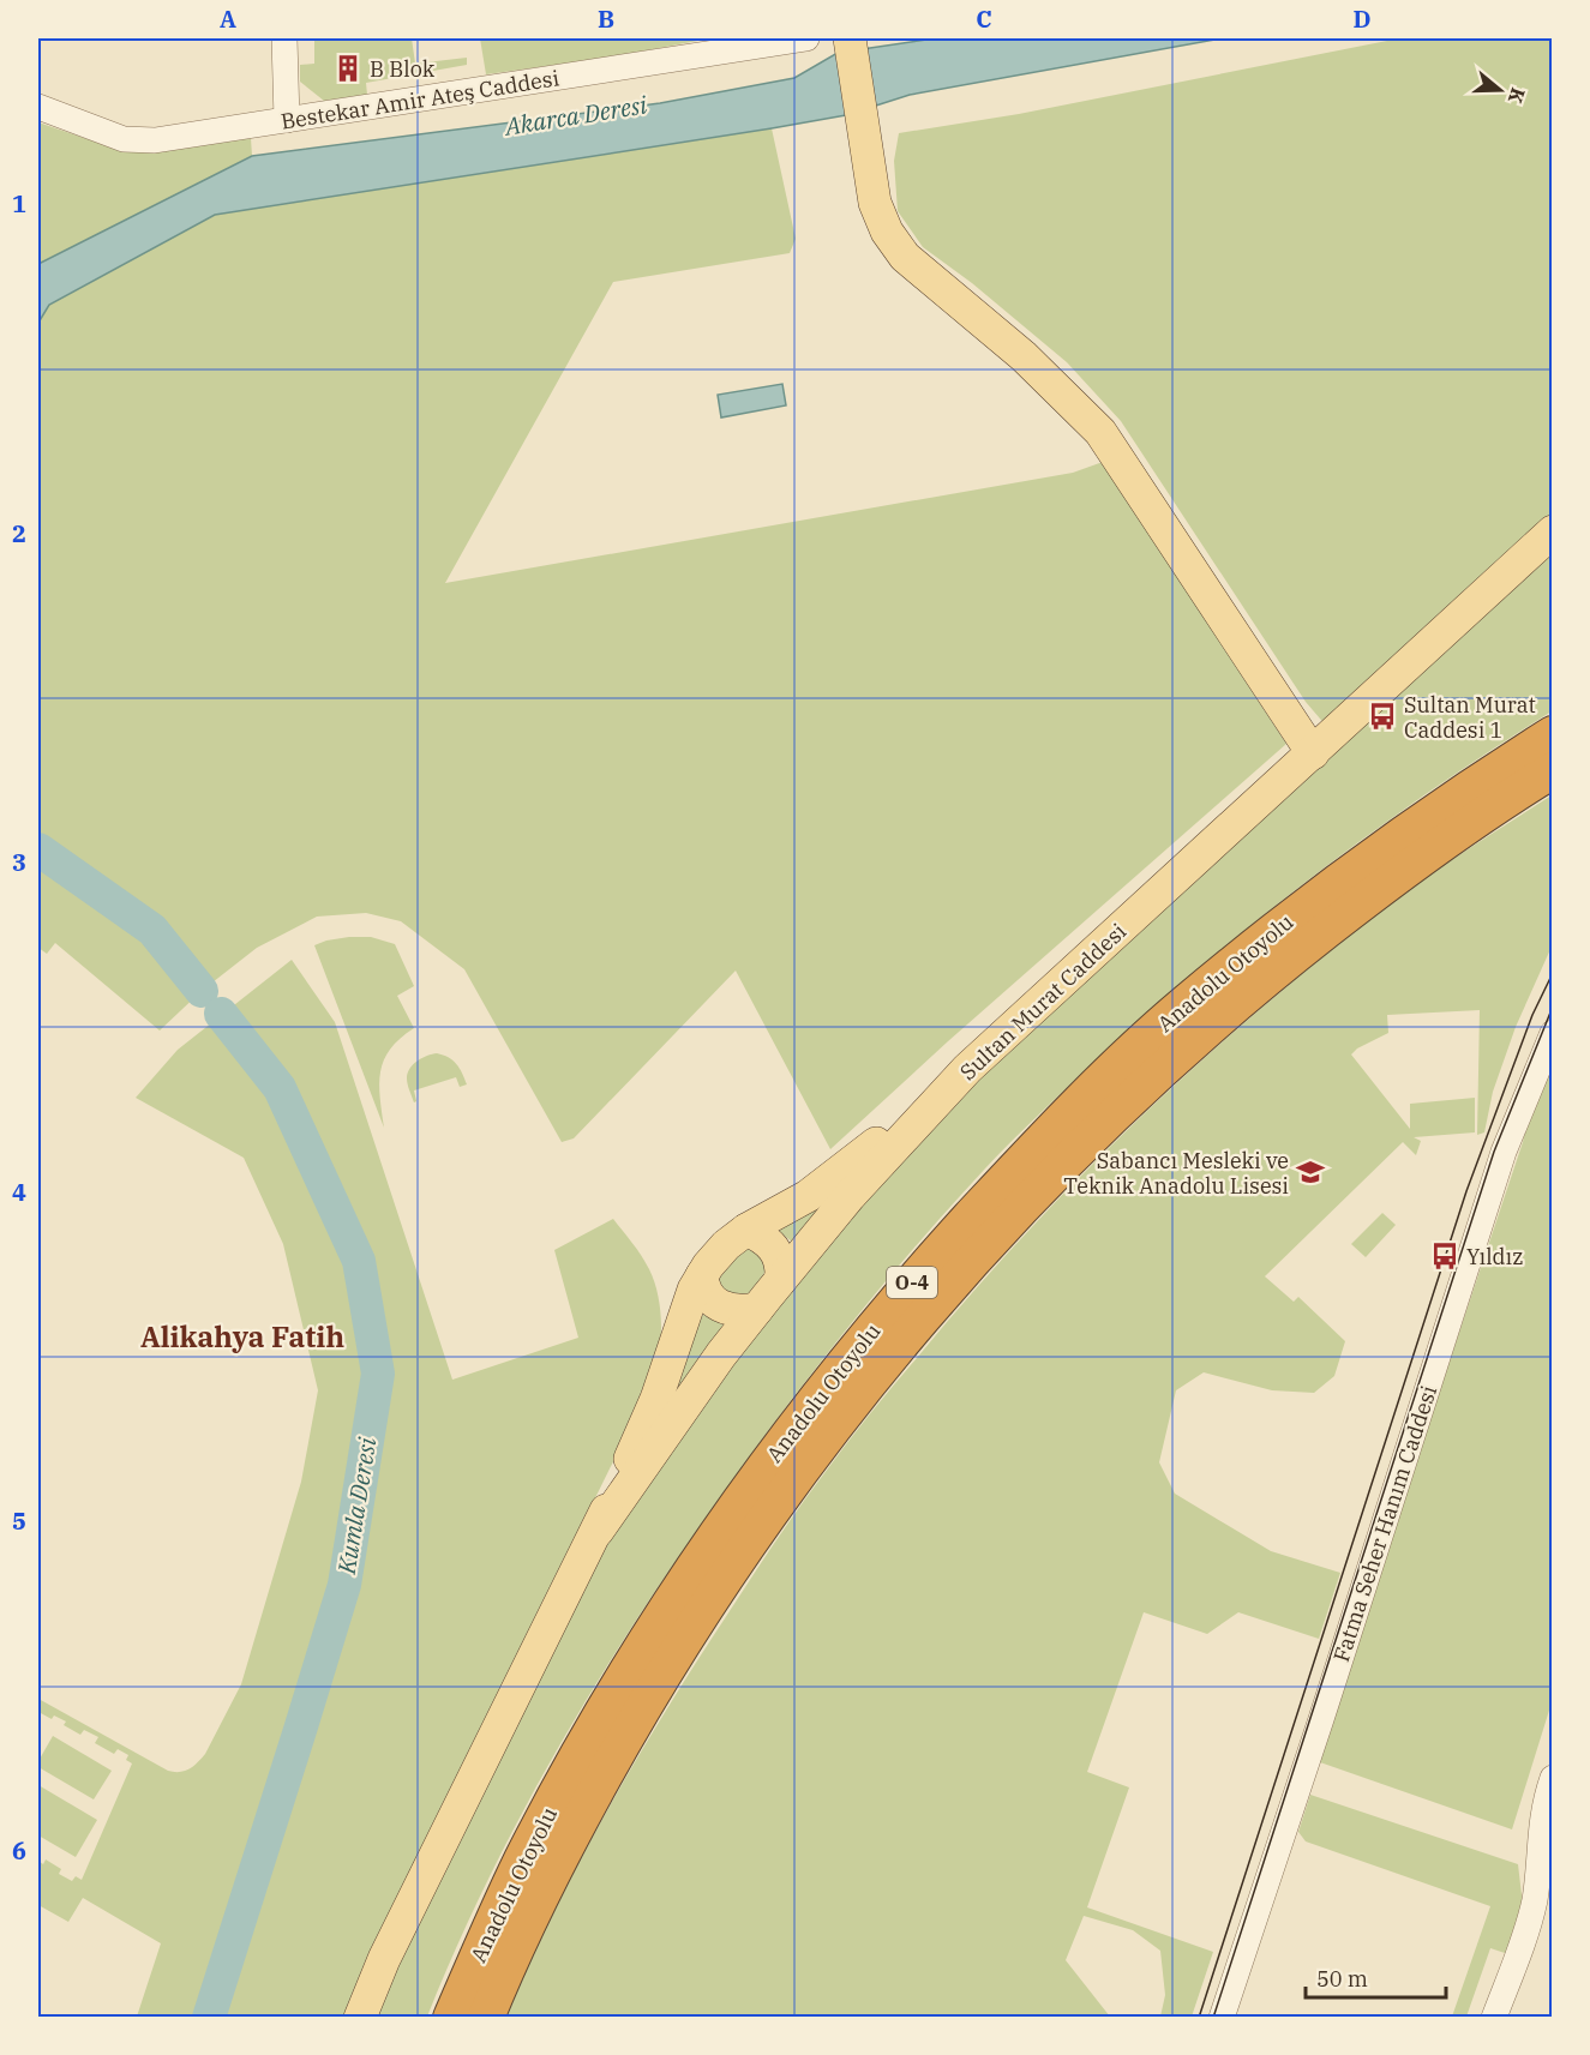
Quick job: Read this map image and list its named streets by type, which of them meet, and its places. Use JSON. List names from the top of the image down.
{
  "streets": {
    "highway": ["Anadolu Otoyolu", "O-4"],
    "main road": ["Sultan Murat Caddesi"],
    "street": ["Bestekar Amir Ateş Caddesi", "Fatma Seher Hanım Caddesi"]
  },
  "districts": ["Alikahya Fatih"],
  "water": ["Akarca Deresi", "Kumla Deresi"],
  "places": {
    "building": ["B Blok"],
    "bus stop": ["Sultan Murat Caddesi 1", "Yıldız"],
    "school or university": ["Sabancı Mesleki ve Teknik Anadolu Lisesi"]
  },
  "scale_bar": "50 m",
  "north": "right",
  "grid": {
    "columns": [
      "A",
      "B",
      "C",
      "D"
    ],
    "rows": [
      "1",
      "2",
      "3",
      "4",
      "5",
      "6"
    ]
  }
}
